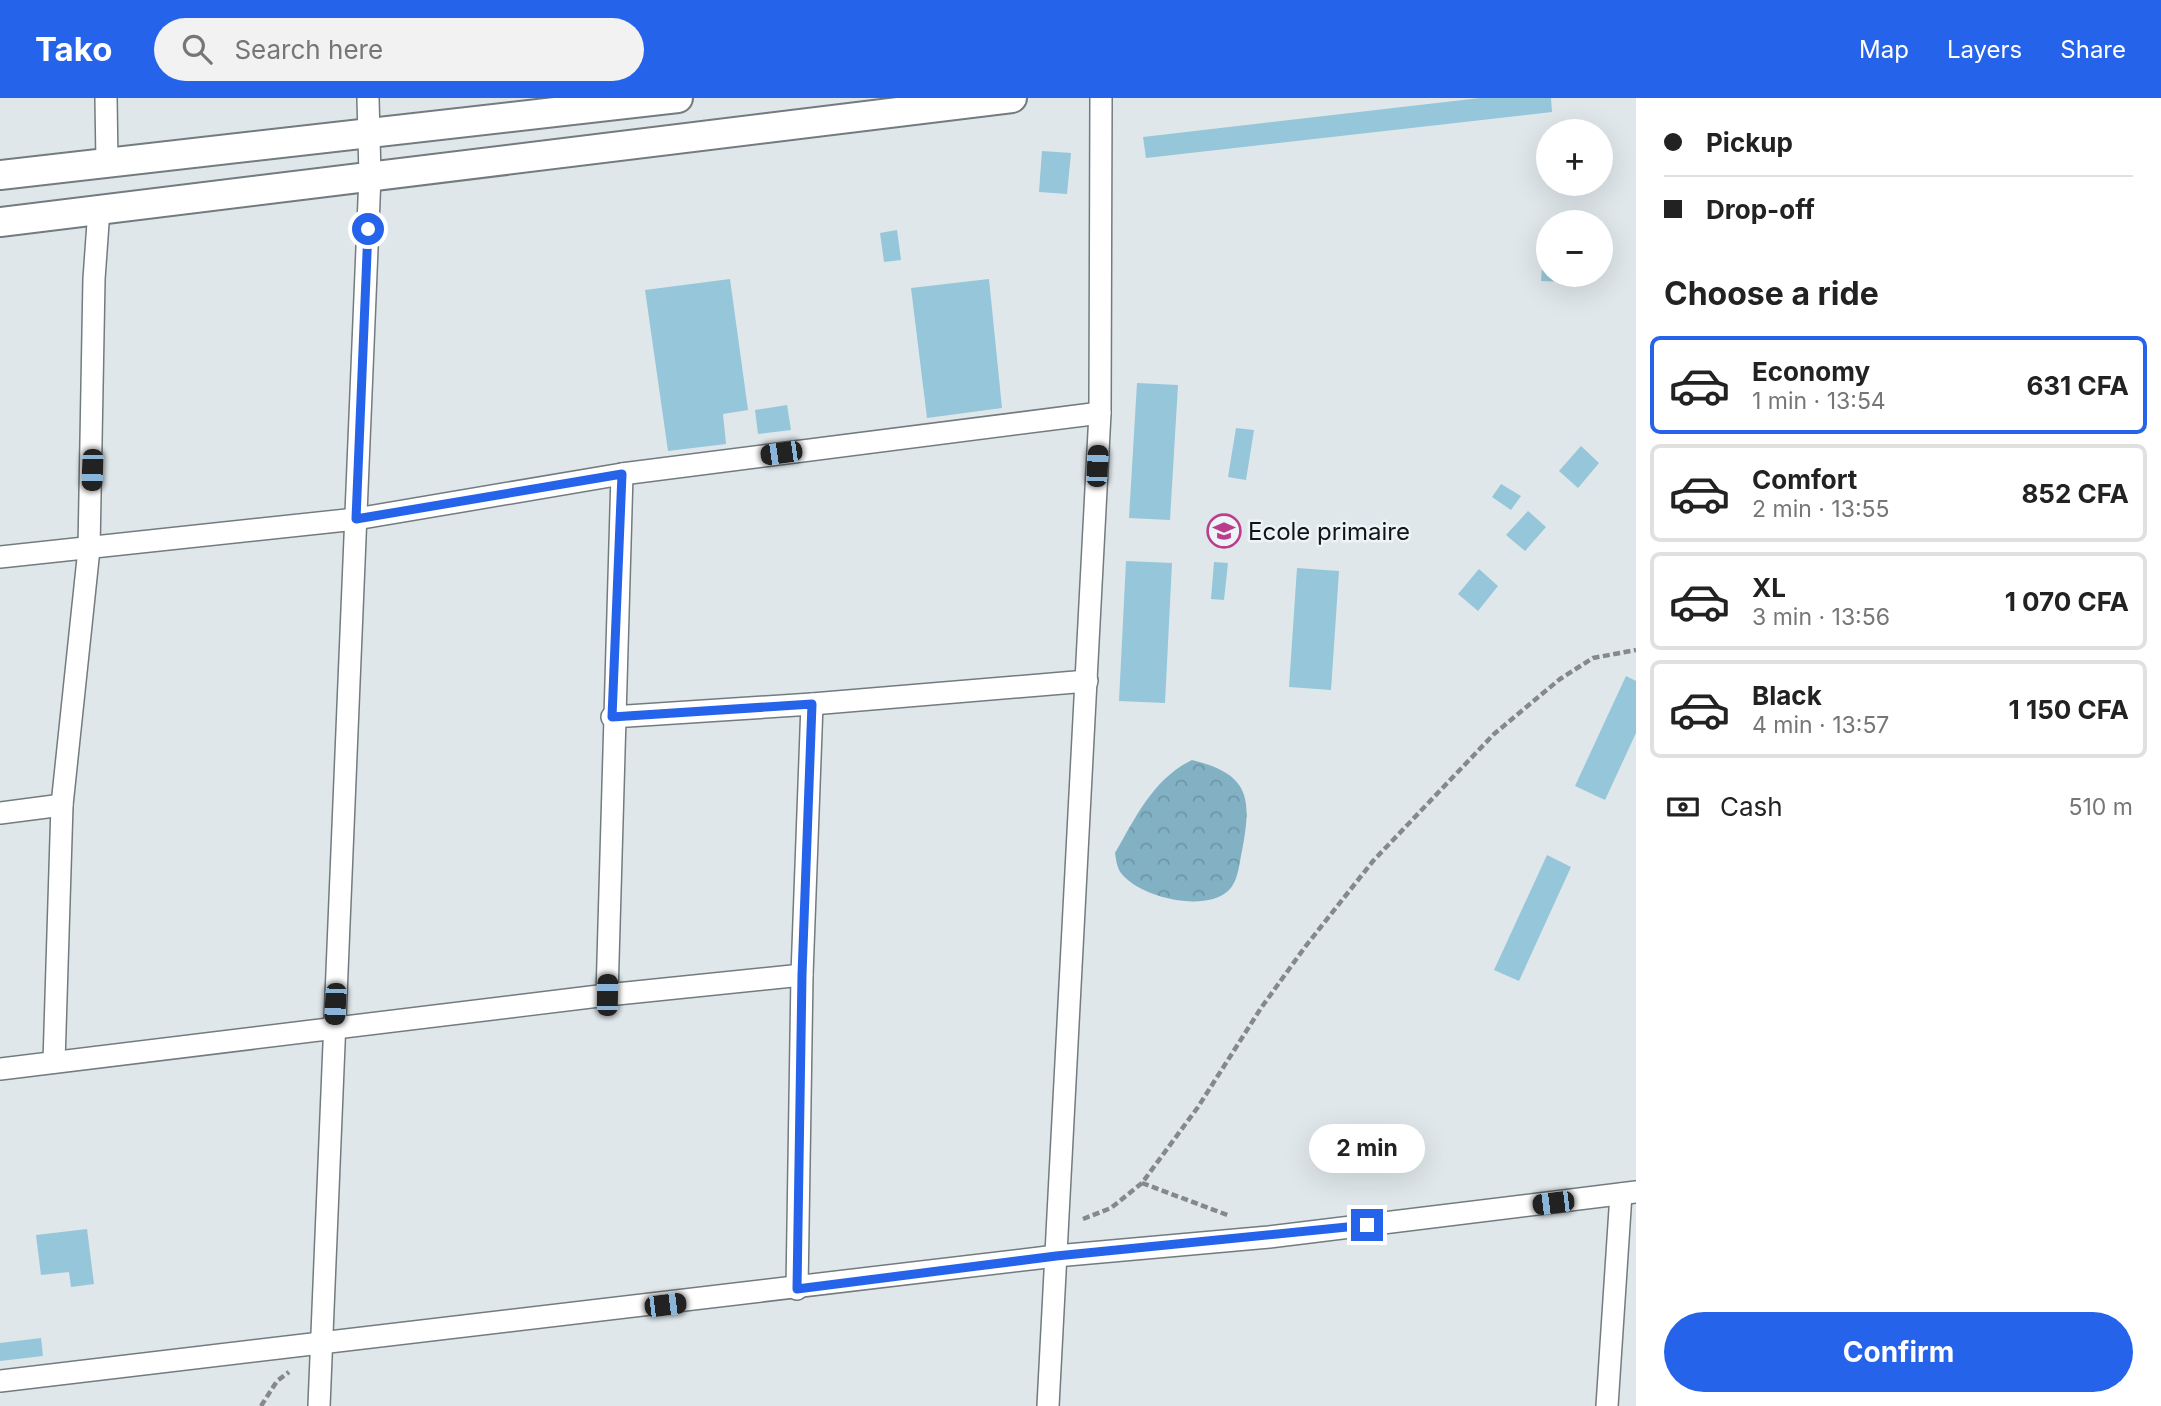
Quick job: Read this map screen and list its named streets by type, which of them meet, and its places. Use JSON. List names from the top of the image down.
{
  "places": {
    "school or university": ["Ecole primaire"]
  },
  "page": {
    "header": "Tako",
    "search": "Search here",
    "nav": ["Map", "Layers", "Share"],
    "banner": ["Pickup", "Drop-off"],
    "map_buttons": ["+", "−"],
    "heading": "Choose a ride",
    "list": [
      {
        "name": "Economy",
        "note": "1 min · 13:54",
        "value": "631 CFA"
      },
      {
        "name": "Comfort",
        "note": "2 min · 13:55",
        "value": "852 CFA"
      },
      {
        "name": "XL",
        "note": "3 min · 13:56",
        "value": "1 070 CFA"
      },
      {
        "name": "Black",
        "note": "4 min · 13:57",
        "value": "1 150 CFA"
      }
    ],
    "pay": ["Cash", "510 m"],
    "bubble": "2 min",
    "buttons": "Confirm"
  }
}
